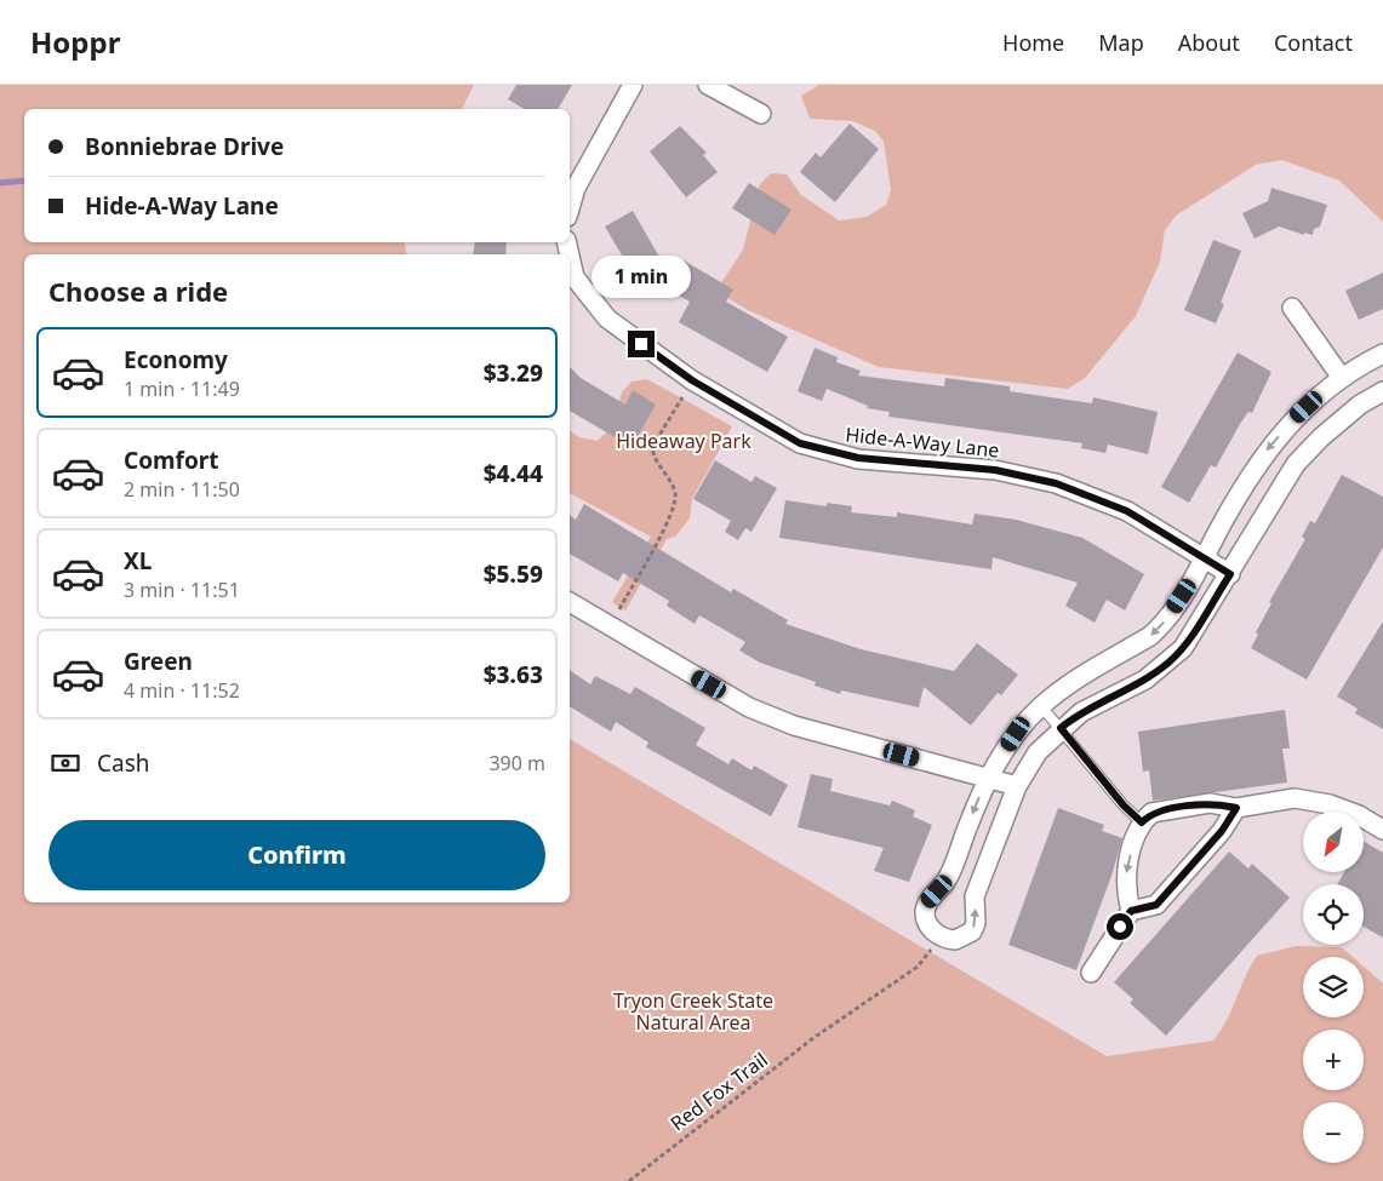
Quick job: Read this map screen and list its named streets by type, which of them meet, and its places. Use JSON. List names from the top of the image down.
{
  "streets": {
    "street": ["Hide-A-Way Lane"],
    "path": ["Red Fox Trail"]
  },
  "parks": ["Hideaway Park", "Tryon Creek State Natural Area"],
  "north": "bottom left",
  "page": {
    "header": "Hoppr",
    "nav": [
      "Home",
      "Map",
      "About",
      "Contact"
    ],
    "banner": ["Bonniebrae Drive", "Hide-A-Way Lane"],
    "heading": "Choose a ride",
    "bubble": "1 min",
    "list": [
      {
        "name": "Economy",
        "note": "1 min · 11:49",
        "value": "$3.29"
      },
      {
        "name": "Comfort",
        "note": "2 min · 11:50",
        "value": "$4.44"
      },
      {
        "name": "XL",
        "note": "3 min · 11:51",
        "value": "$5.59"
      },
      {
        "name": "Green",
        "note": "4 min · 11:52",
        "value": "$3.63"
      }
    ],
    "pay": ["Cash", "390 m"],
    "buttons": "Confirm",
    "map_buttons": ["+", "−"]
  }
}
